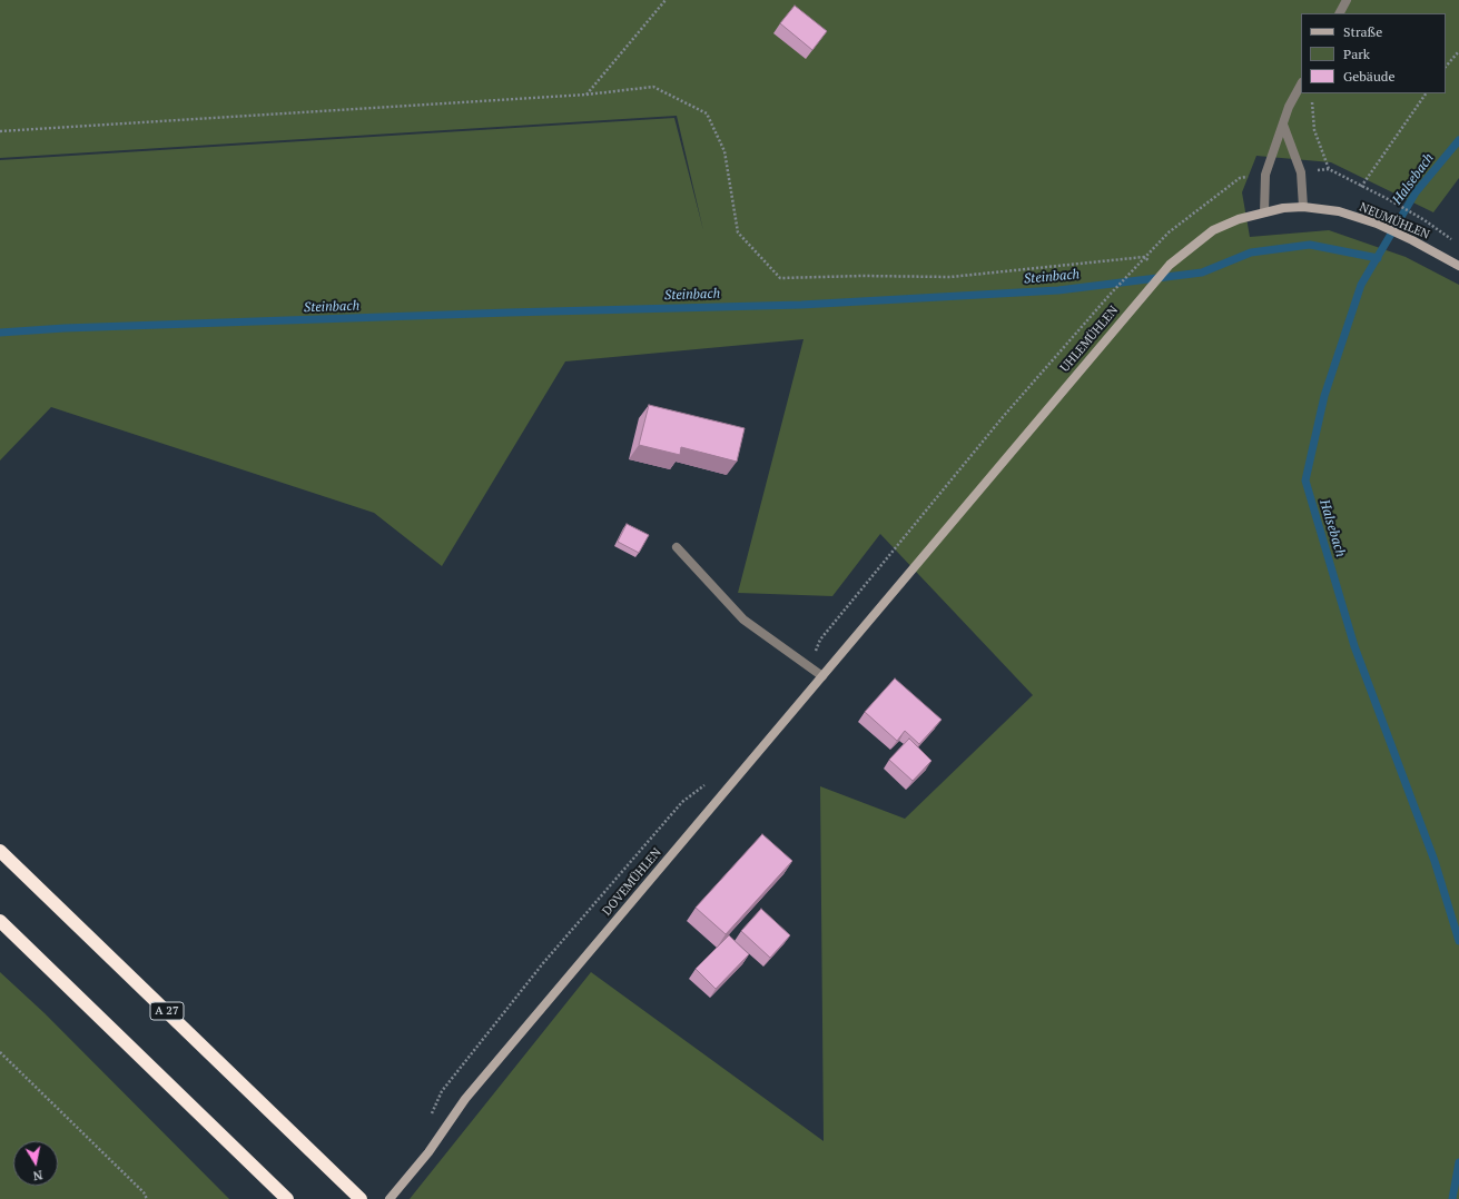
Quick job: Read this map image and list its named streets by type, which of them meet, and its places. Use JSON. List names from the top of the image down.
{
  "streets": {
    "highway": ["A 27"],
    "street": ["NEUMÜHLEN", "UHLEMÜHLEN", "DOVEMÜHLEN"]
  },
  "crossings": [
    ["NEUMÜHLEN", "UHLEMÜHLEN"],
    ["UHLEMÜHLEN", "DOVEMÜHLEN"]
  ],
  "water": ["Halsebach", "Steinbach"],
  "legend": ["Straße", "Park", "Gebäude"],
  "north": "bottom"
}
